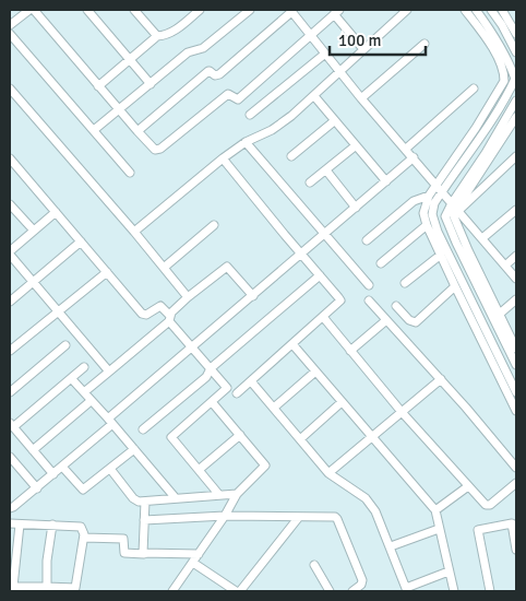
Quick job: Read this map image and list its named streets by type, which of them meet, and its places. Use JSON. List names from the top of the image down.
{
  "scale_bar": "100 m"
}
